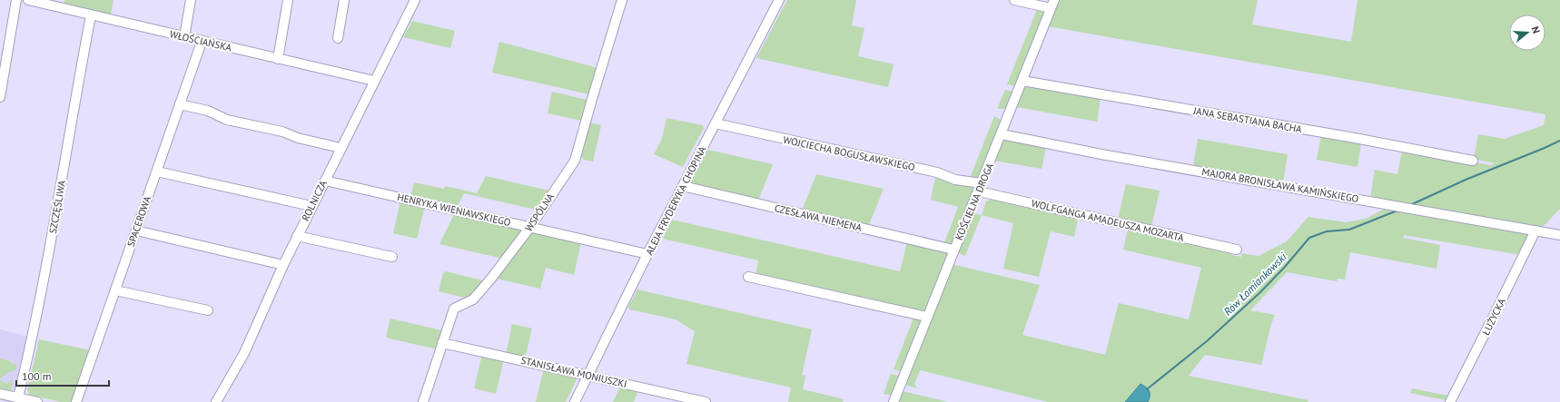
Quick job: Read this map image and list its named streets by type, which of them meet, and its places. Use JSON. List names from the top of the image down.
{
  "streets": {
    "street": [
      "WŁOŚCIAŃSKA",
      "JANA SEBASTIANA BACHA",
      "WOJCIECHA BOGUSŁAWSKIEGO",
      "MAJORA BRONISŁAWA KAMIŃSKIEGO",
      "ROLNICZA",
      "ALEJA FRYDERYKA CHOPINA",
      "KOŚCIELNA DROGA",
      "SZCZĘŚLIWA",
      "HENRYKA WIENIAWSKIEGO",
      "WSPÓLNA",
      "CZESŁAWA NIEMENA",
      "WOLFGANGA AMADEUSZA MOZARTA",
      "SPACEROWA",
      "ŁUŻYCKA",
      "STANISŁAWA MONIUSZKI"
    ]
  },
  "crossings": [
    ["WŁOŚCIAŃSKA", "ROLNICZA"],
    ["WŁOŚCIAŃSKA", "SZCZĘŚLIWA"],
    ["WŁOŚCIAŃSKA", "SPACEROWA"],
    ["JANA SEBASTIANA BACHA", "KOŚCIELNA DROGA"],
    ["WOJCIECHA BOGUSŁAWSKIEGO", "ALEJA FRYDERYKA CHOPINA"],
    ["WOJCIECHA BOGUSŁAWSKIEGO", "KOŚCIELNA DROGA"],
    ["WOJCIECHA BOGUSŁAWSKIEGO", "WOLFGANGA AMADEUSZA MOZARTA"],
    ["MAJORA BRONISŁAWA KAMIŃSKIEGO", "KOŚCIELNA DROGA"],
    ["MAJORA BRONISŁAWA KAMIŃSKIEGO", "ŁUŻYCKA"],
    ["ROLNICZA", "HENRYKA WIENIAWSKIEGO"],
    ["ALEJA FRYDERYKA CHOPINA", "HENRYKA WIENIAWSKIEGO"],
    ["ALEJA FRYDERYKA CHOPINA", "CZESŁAWA NIEMENA"],
    ["ALEJA FRYDERYKA CHOPINA", "STANISŁAWA MONIUSZKI"],
    ["KOŚCIELNA DROGA", "CZESŁAWA NIEMENA"],
    ["KOŚCIELNA DROGA", "WOLFGANGA AMADEUSZA MOZARTA"],
    ["HENRYKA WIENIAWSKIEGO", "WSPÓLNA"],
    ["WSPÓLNA", "STANISŁAWA MONIUSZKI"]
  ],
  "water": ["Rów Łomiankowski"],
  "scale_bar": "100 m",
  "north": "right"
}
